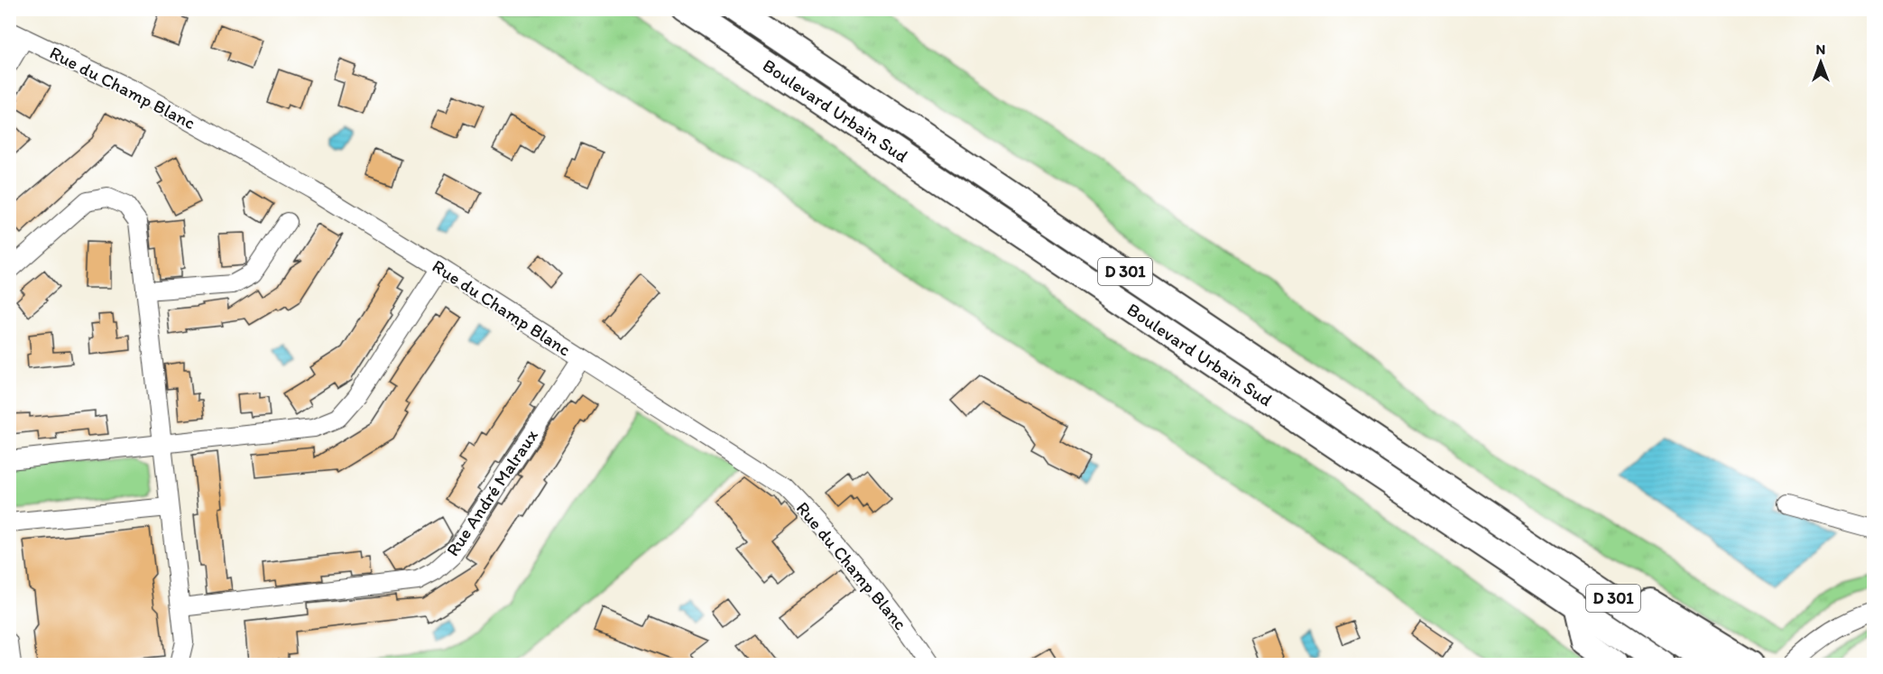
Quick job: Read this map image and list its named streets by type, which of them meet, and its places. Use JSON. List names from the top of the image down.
{
  "streets": {
    "highway": ["Boulevard Urbain Sud", "D 301"],
    "street": ["Rue du Champ Blanc", "Rue André Malraux"]
  },
  "crossings": [
    ["Rue du Champ Blanc", "Rue André Malraux"]
  ],
  "north": "top"
}
